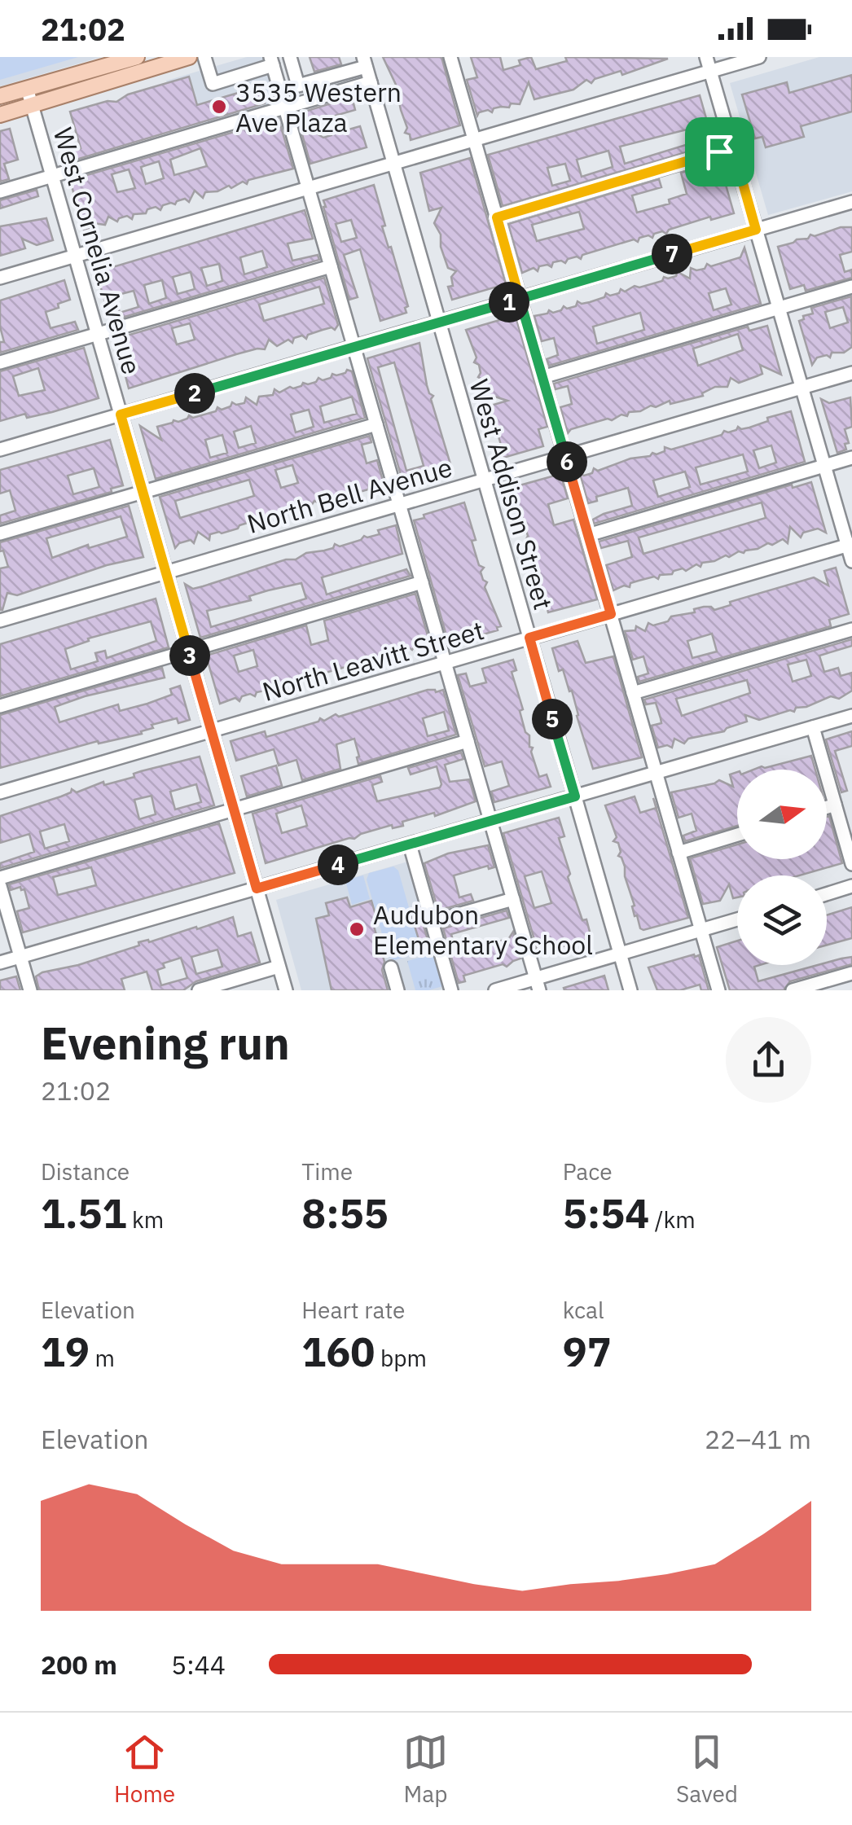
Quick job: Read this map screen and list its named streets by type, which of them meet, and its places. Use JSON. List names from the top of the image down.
{
  "streets": {
    "street": [
      "West Cornelia Avenue",
      "West Addison Street",
      "North Bell Avenue",
      "North Leavitt Street"
    ]
  },
  "crossings": [
    ["West Cornelia Avenue", "North Bell Avenue"],
    ["West Cornelia Avenue", "North Leavitt Street"],
    ["West Addison Street", "North Bell Avenue"],
    ["West Addison Street", "North Leavitt Street"]
  ],
  "places": ["3535 Western Ave Plaza", "Audubon Elementary School"],
  "north": "right",
  "page": {
    "status": "21:02",
    "pins": [
      "7",
      "1",
      "2",
      "6",
      "3",
      "5",
      "4"
    ],
    "heading": ["Evening run", "21:02"],
    "stats": [
      ["Distance", "1.51 km"],
      ["Time", "8:55"],
      ["Pace", "5:54 /km"],
      ["Elevation", "19 m"],
      ["Heart rate", "160 bpm"],
      ["kcal", "97"]
    ],
    "chart": ["Elevation", "22–41 m"],
    "list": [
      {
        "name": "200 m",
        "note": "5:44"
      }
    ],
    "tabs": ["Home", "Map", "Saved"]
  }
}
